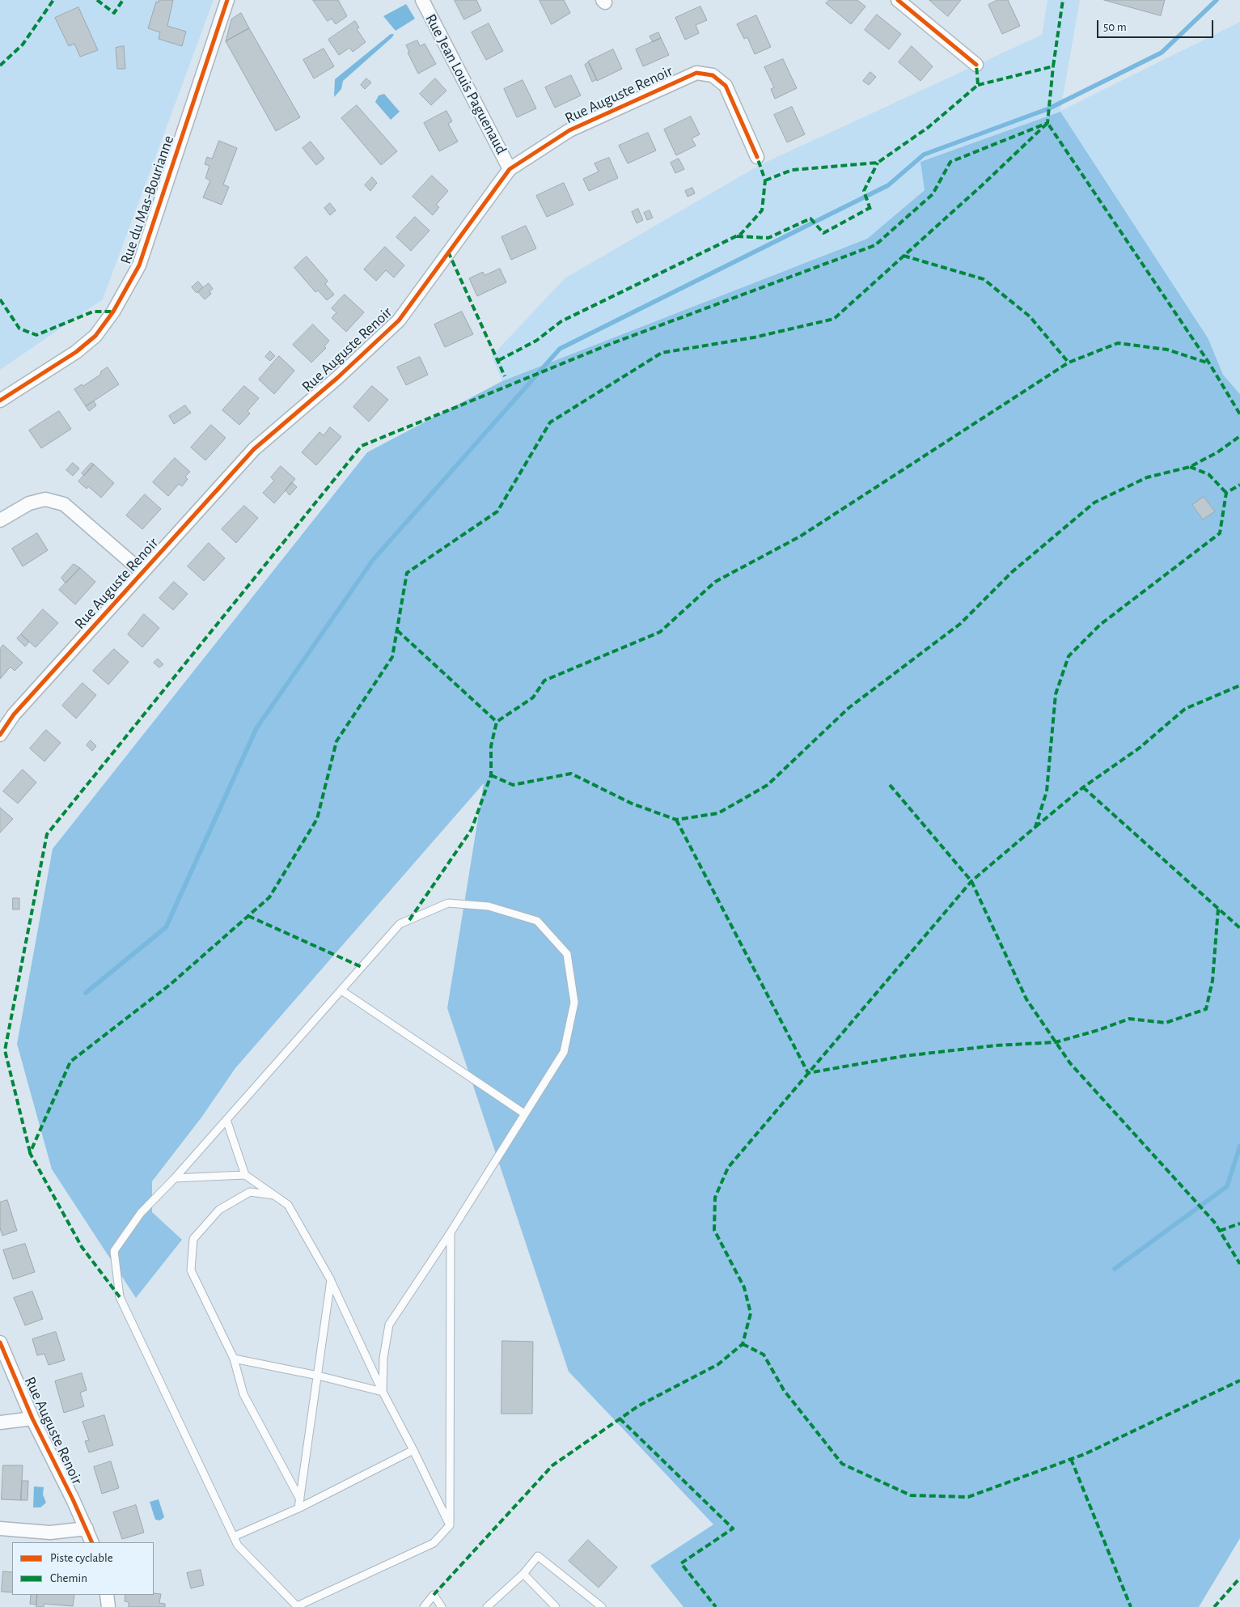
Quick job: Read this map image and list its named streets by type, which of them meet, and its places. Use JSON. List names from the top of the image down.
{
  "streets": {
    "street": ["Rue Jean Louis Paguenaud", "Rue Auguste Renoir", "Rue du Mas-Bourianne"]
  },
  "crossings": [
    ["Rue Jean Louis Paguenaud", "Rue Auguste Renoir"]
  ],
  "legend": ["Piste cyclable", "Chemin"],
  "scale_bar": "50 m"
}
